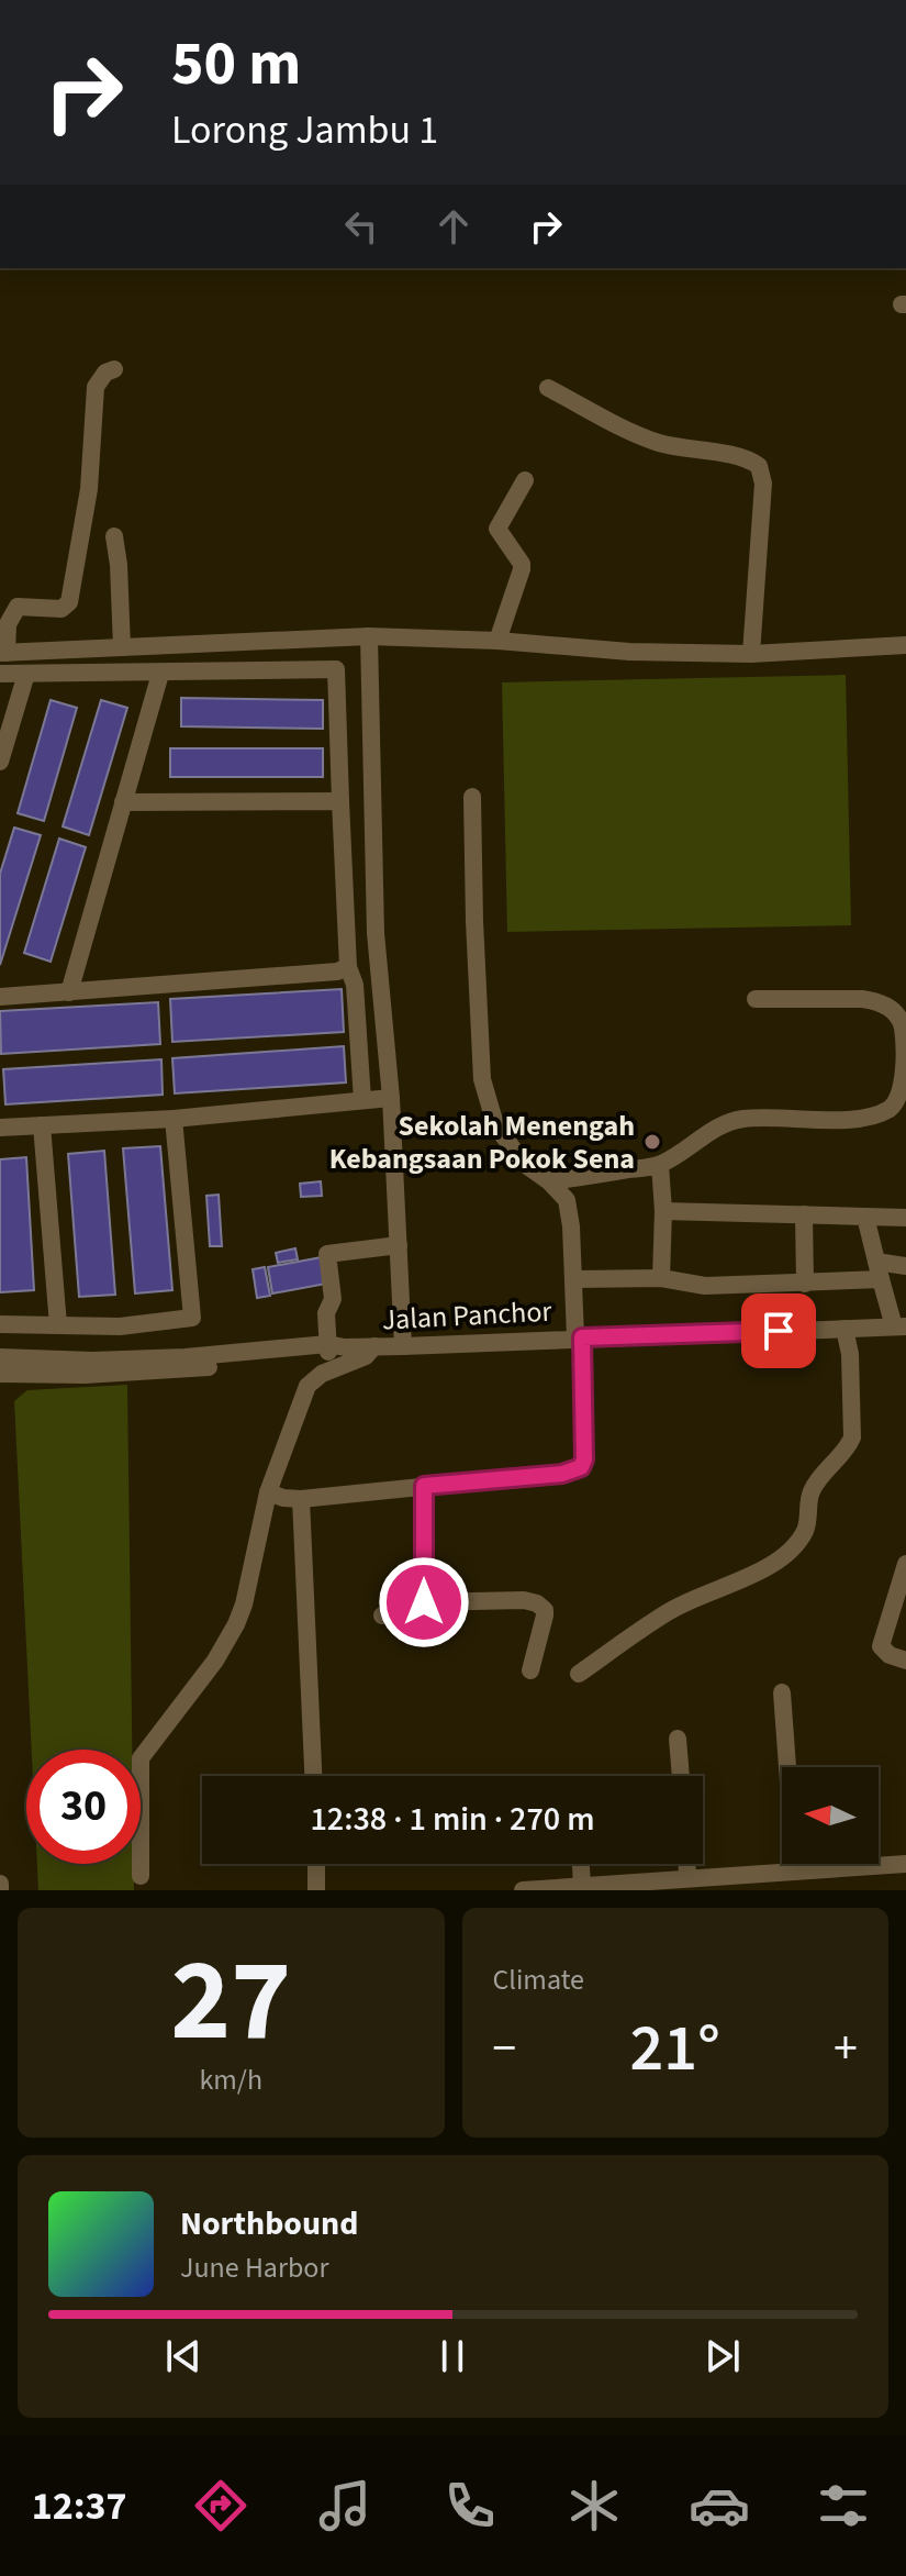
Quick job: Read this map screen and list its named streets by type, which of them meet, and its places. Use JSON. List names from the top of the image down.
{
  "streets": {
    "street": ["Jalan Panchor"]
  },
  "places": ["Sekolah Menengah Kebangsaan Pokok Sena"],
  "north": "left",
  "page": {
    "turn": ["50 m", "Lorong Jambu 1"],
    "limit": "30",
    "trip": "12:38 · 1 min · 270 m",
    "tile": [
      ["27", "km/h"],
      "Climate"
    ],
    "heat": ["−", "21°", "+"],
    "song": ["Northbound", "June Harbor"],
    "tabs": "12:37"
  }
}
